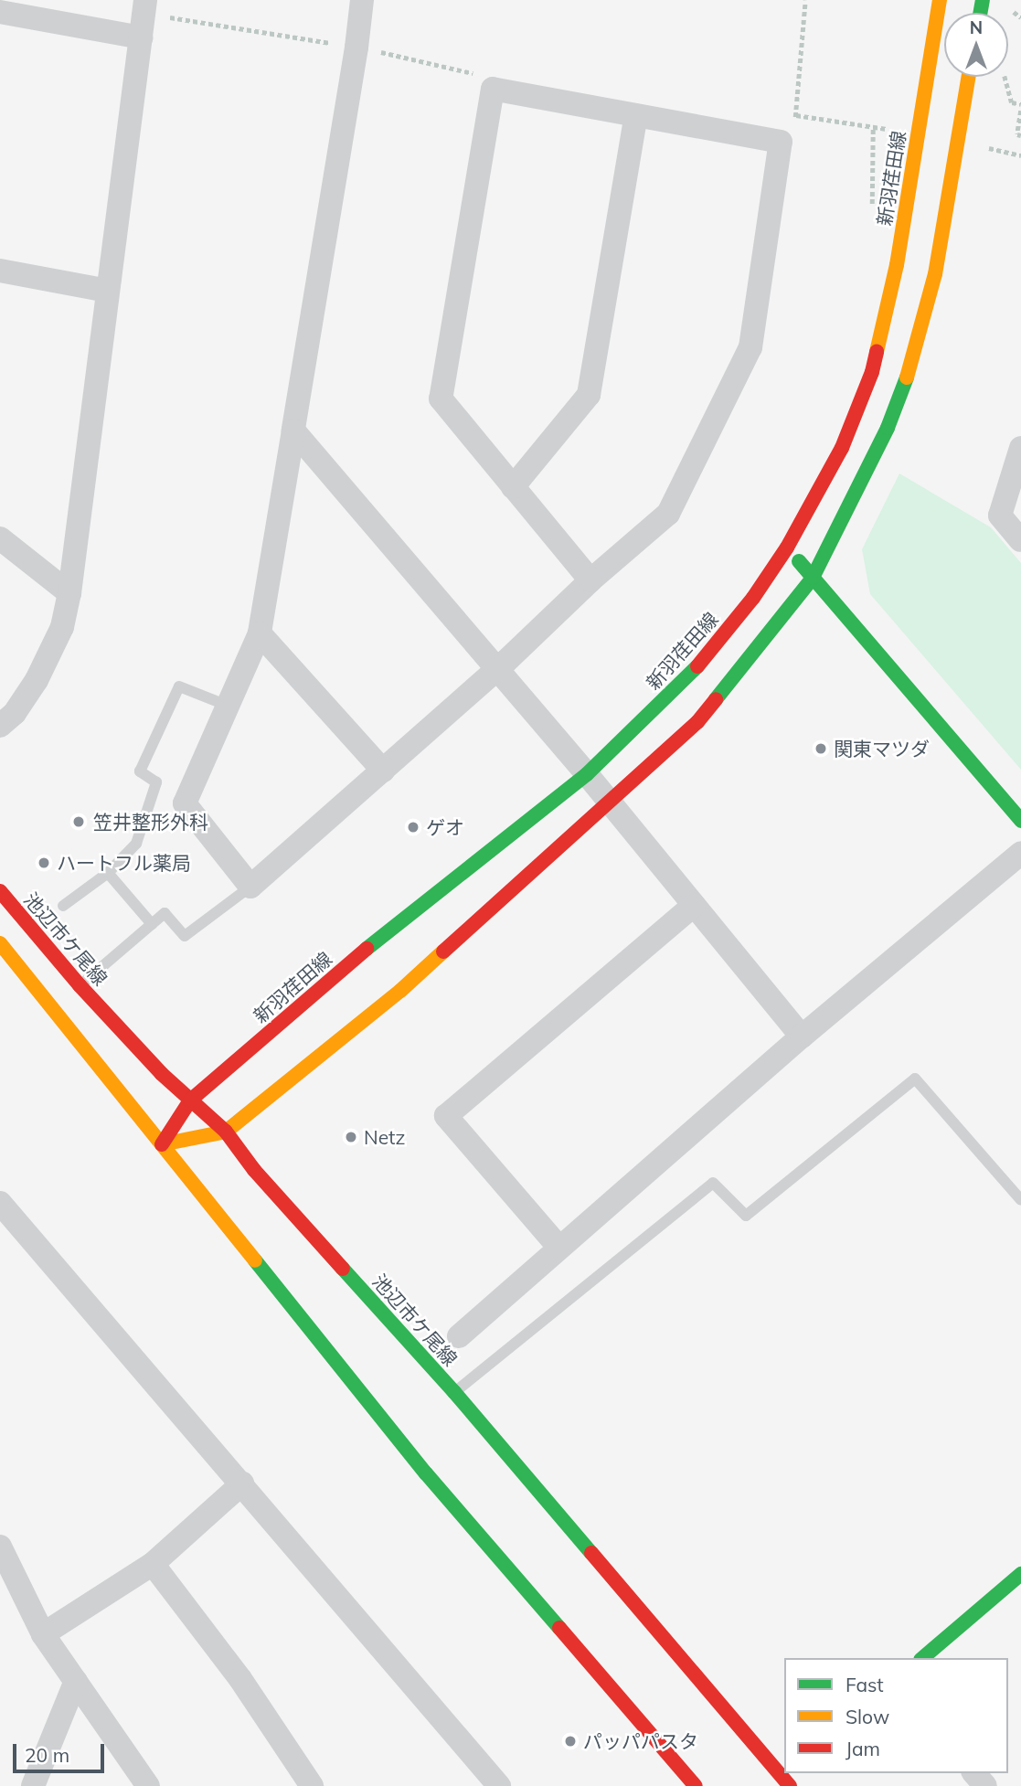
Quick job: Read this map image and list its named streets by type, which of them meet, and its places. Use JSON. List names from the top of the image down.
{
  "streets": {
    "street": ["新羽荏田線", "池辺市ケ尾線"]
  },
  "crossings": [
    ["新羽荏田線", "池辺市ケ尾線"]
  ],
  "places": [
    "関東マツダ",
    "笠井整形外科",
    "ゲオ",
    "ハートフル薬局",
    "Netz",
    "パッパパスタ"
  ],
  "legend": ["Fast", "Slow", "Jam"],
  "scale_bar": "20 m",
  "north": "top"
}
